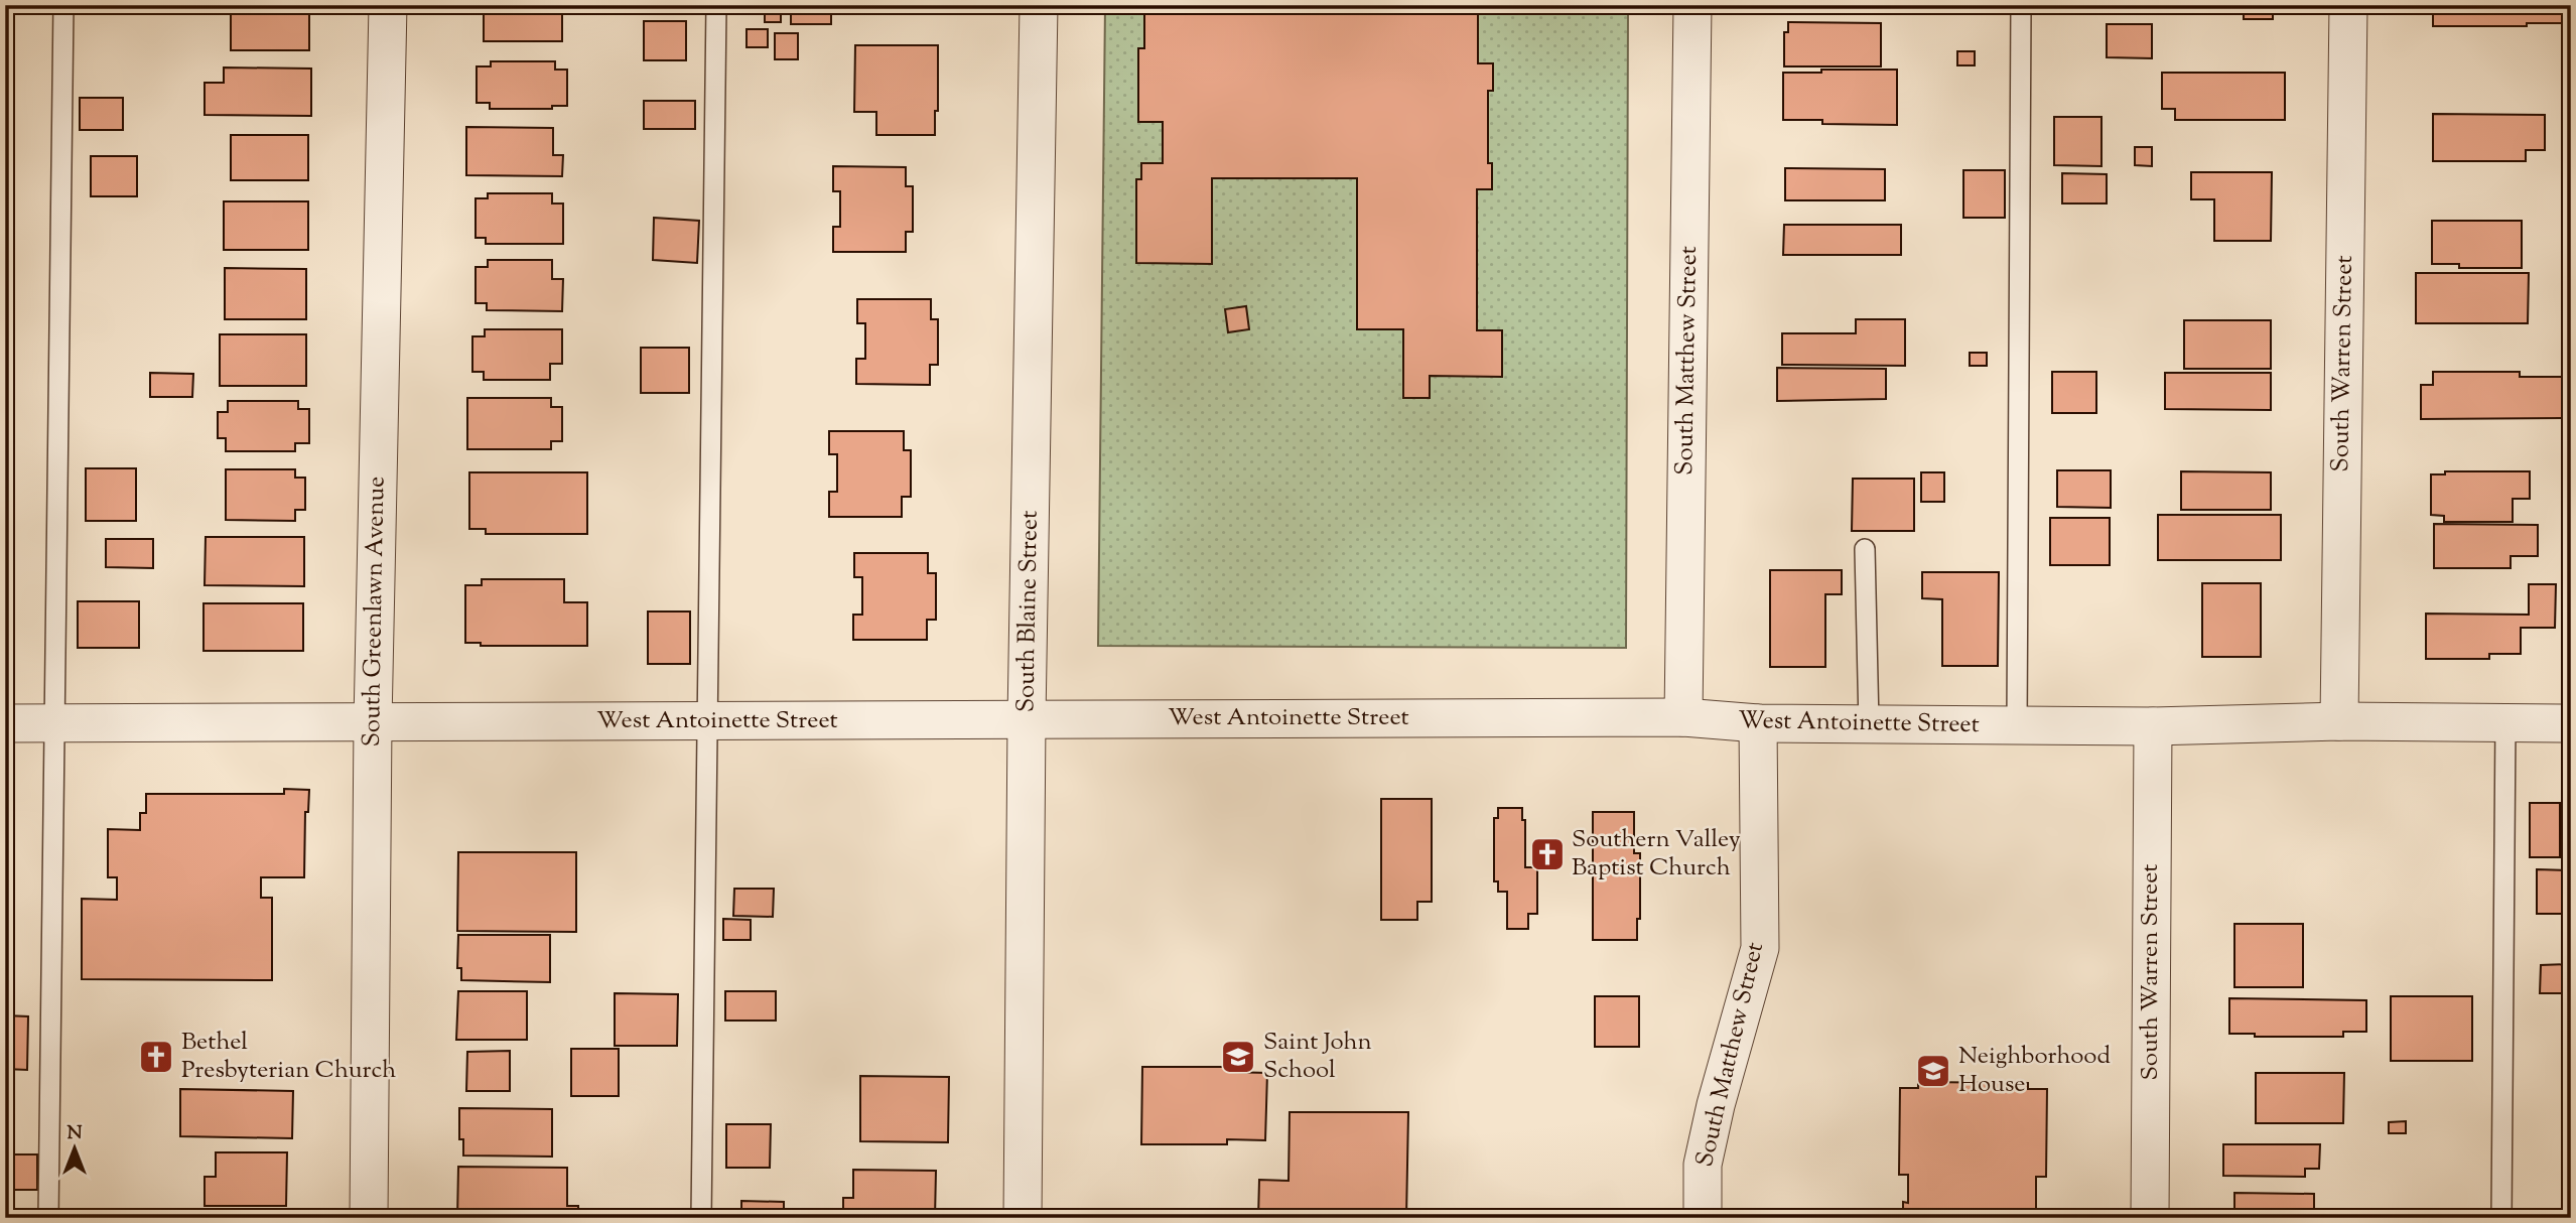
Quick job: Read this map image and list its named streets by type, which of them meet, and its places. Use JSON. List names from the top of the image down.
{
  "streets": {
    "street": [
      "South Matthew Street",
      "South Warren Street",
      "South Greenlawn Avenue",
      "South Blaine Street",
      "West Antoinette Street"
    ]
  },
  "crossings": [
    ["South Matthew Street", "West Antoinette Street"],
    ["South Warren Street", "West Antoinette Street"],
    ["South Greenlawn Avenue", "West Antoinette Street"],
    ["South Blaine Street", "West Antoinette Street"]
  ],
  "places": {
    "church": ["Southern Valley Baptist Church", "Bethel Presbyterian Church"],
    "school or university": ["Saint John School", "Neighborhood House"]
  },
  "north": "top"
}
